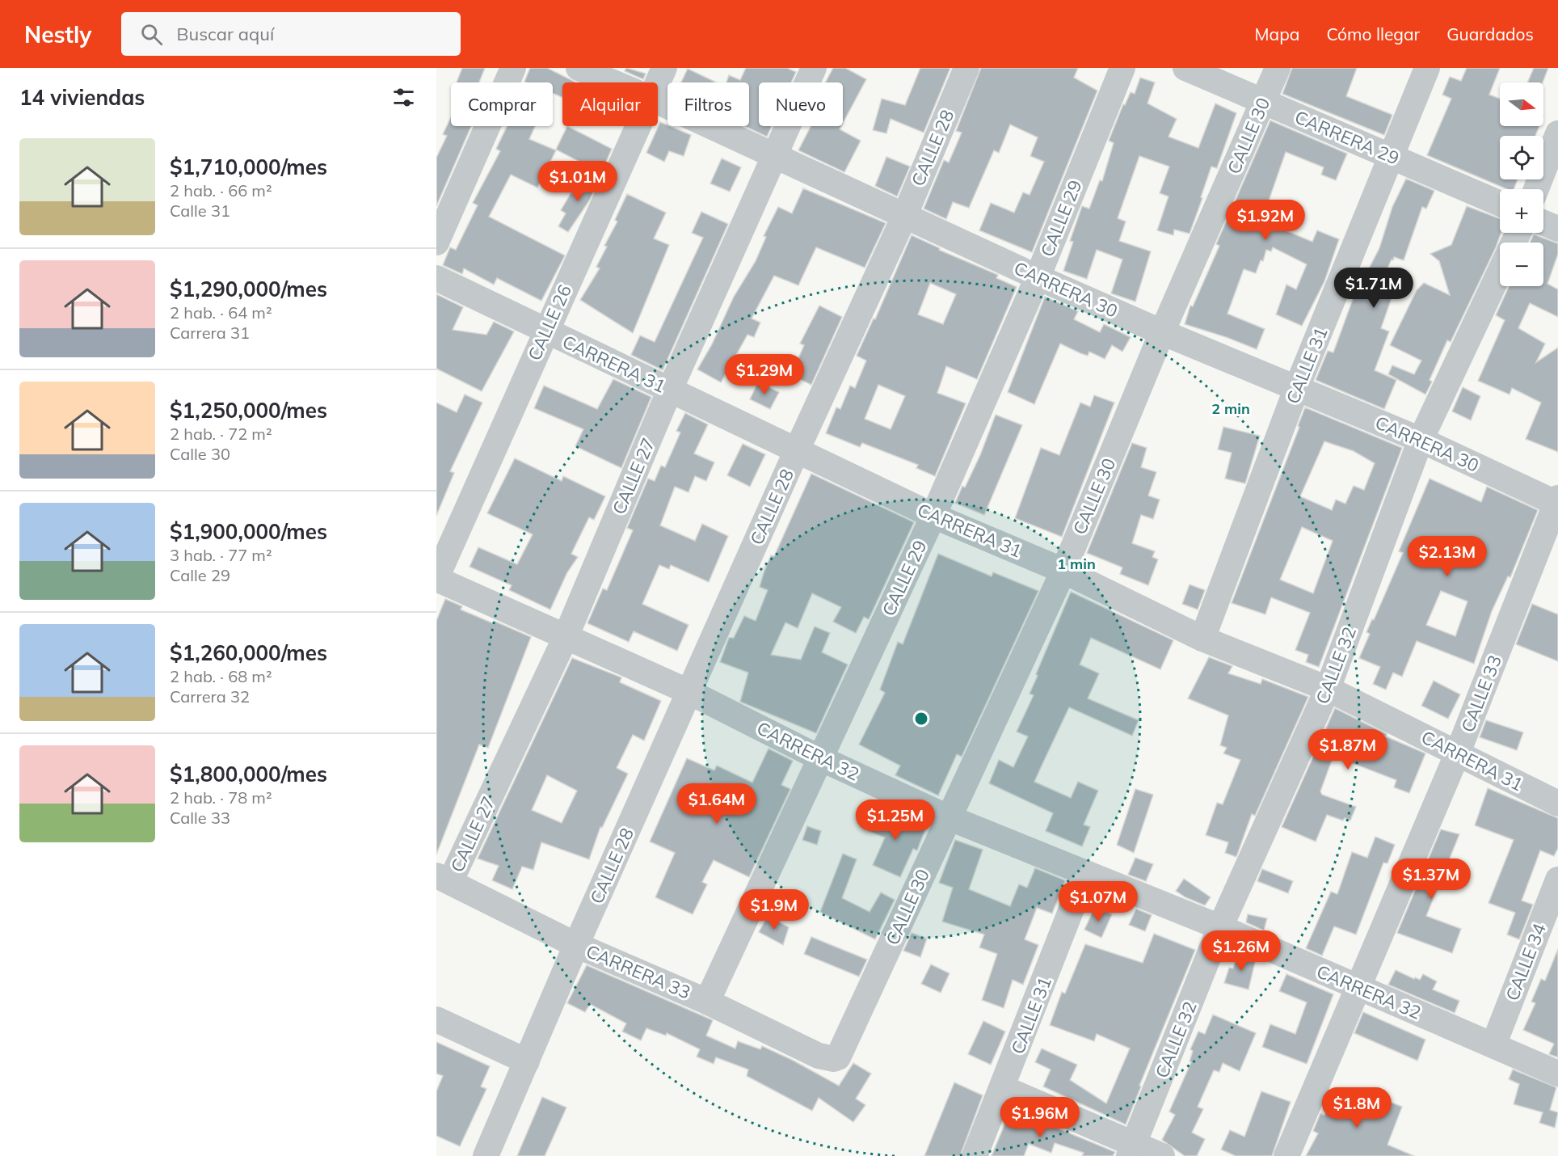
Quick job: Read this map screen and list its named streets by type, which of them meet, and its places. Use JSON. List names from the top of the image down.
{
  "streets": {
    "street": [
      "CALLE 30",
      "CARRERA 29",
      "CALLE 28",
      "CALLE 29",
      "CARRERA 30",
      "CALLE 26",
      "CARRERA 31",
      "CALLE 31",
      "CALLE 27",
      "CALLE 32",
      "CALLE 33",
      "CARRERA 32",
      "CALLE 34",
      "CARRERA 33"
    ]
  },
  "crossings": [
    ["CALLE 30", "CARRERA 29"],
    ["CALLE 30", "CARRERA 30"],
    ["CALLE 30", "CARRERA 31"],
    ["CALLE 30", "CARRERA 32"],
    ["CALLE 30", "CARRERA 33"],
    ["CARRERA 29", "CALLE 31"],
    ["CALLE 28", "CARRERA 30"],
    ["CALLE 28", "CARRERA 31"],
    ["CALLE 28", "CARRERA 32"],
    ["CALLE 28", "CARRERA 33"],
    ["CALLE 29", "CARRERA 30"],
    ["CALLE 29", "CARRERA 31"],
    ["CALLE 29", "CARRERA 32"],
    ["CALLE 29", "CARRERA 33"],
    ["CARRERA 30", "CALLE 31"],
    ["CARRERA 30", "CALLE 27"],
    ["CARRERA 30", "CALLE 32"],
    ["CARRERA 30", "CALLE 33"],
    ["CALLE 26", "CARRERA 31"],
    ["CALLE 26", "CARRERA 32"],
    ["CARRERA 31", "CALLE 31"],
    ["CARRERA 31", "CALLE 27"],
    ["CARRERA 31", "CALLE 32"],
    ["CARRERA 31", "CALLE 33"],
    ["CALLE 31", "CARRERA 32"],
    ["CALLE 27", "CARRERA 32"],
    ["CALLE 27", "CARRERA 33"],
    ["CALLE 32", "CARRERA 32"],
    ["CALLE 33", "CARRERA 32"],
    ["CARRERA 32", "CALLE 34"]
  ],
  "north": "right",
  "page": {
    "header": "Nestly",
    "search": "Buscar aquí",
    "nav": ["Mapa", "Cómo llegar", "Guardados"],
    "heading": "14 viviendas",
    "map_buttons": ["+", "−"],
    "chip": [
      "Comprar",
      "Alquilar",
      "Filtros",
      "Nuevo"
    ],
    "list": [
      {
        "name": "$1,710,000/mes",
        "note": "2 hab. · 66 m² · Calle 31"
      },
      {
        "name": "$1,290,000/mes",
        "note": "2 hab. · 64 m² · Carrera 31"
      },
      {
        "name": "$1,250,000/mes",
        "note": "2 hab. · 72 m² · Calle 30"
      },
      {
        "name": "$1,900,000/mes",
        "note": "3 hab. · 77 m² · Calle 29"
      },
      {
        "name": "$1,260,000/mes",
        "note": "2 hab. · 68 m² · Carrera 32"
      },
      {
        "name": "$1,800,000/mes",
        "note": "2 hab. · 78 m² · Calle 33"
      }
    ],
    "price": [
      "$1.01M",
      "$1.92M",
      "$1.71M",
      "$1.29M",
      "$2.13M",
      "$1.87M",
      "$1.64M",
      "$1.25M",
      "$1.37M",
      "$1.07M",
      "$1.9M",
      "$1.26M",
      "$1.8M",
      "$1.96M"
    ]
  },
  "rings": ["2 min", "1 min"]
}
